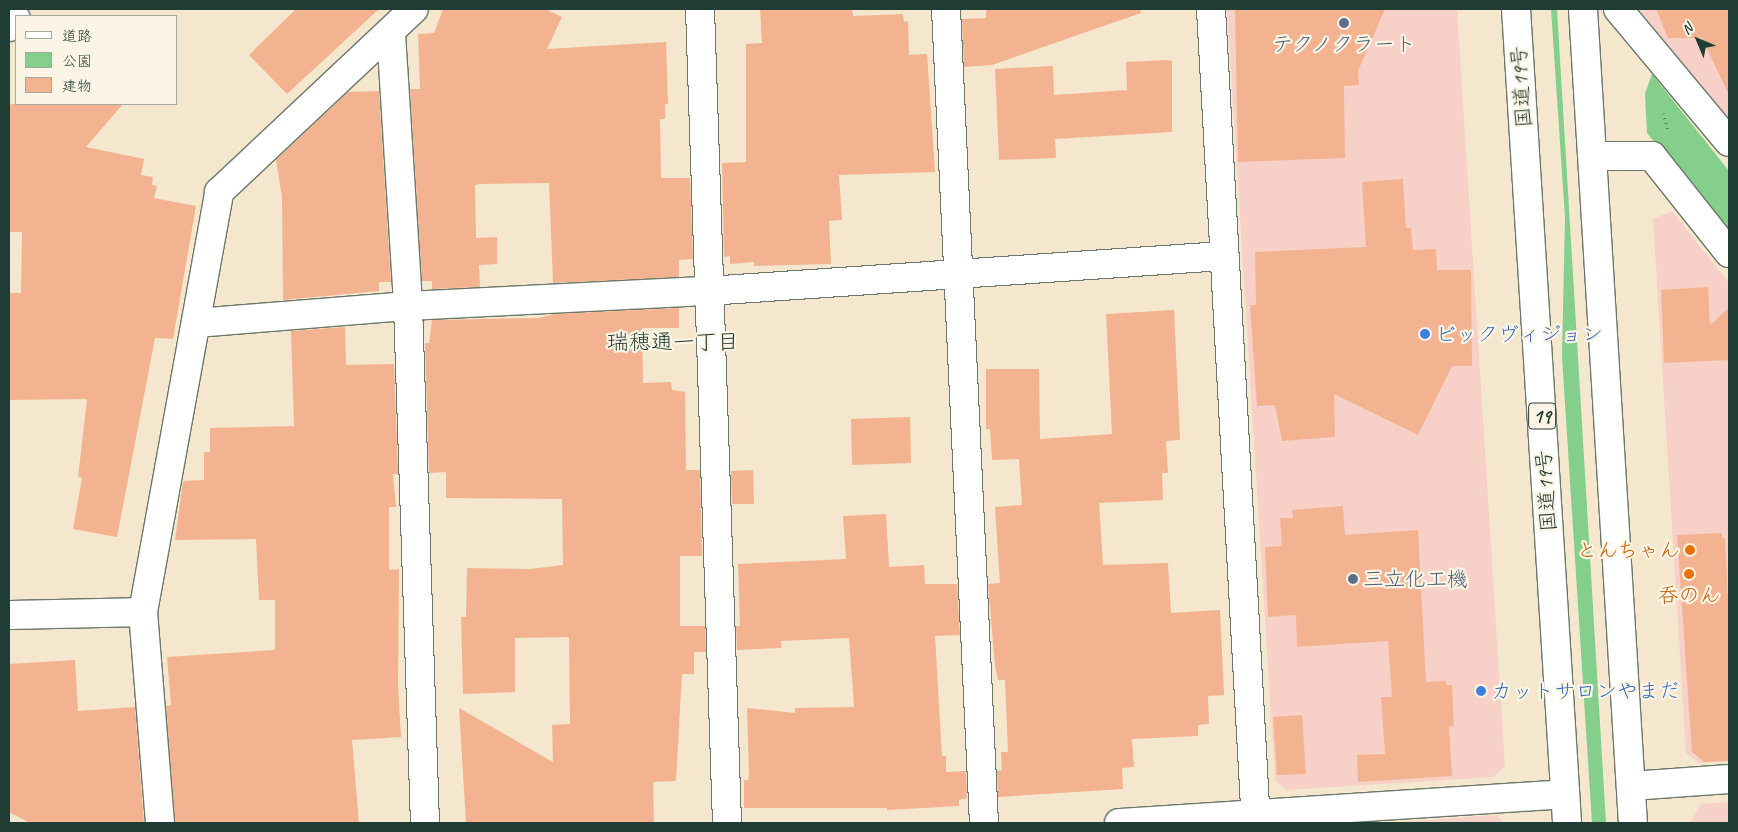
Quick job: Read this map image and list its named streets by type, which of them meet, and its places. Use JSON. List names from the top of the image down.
{
  "streets": {
    "main road": ["国道19号", "19"]
  },
  "districts": ["瑞穂通一丁目"],
  "places": [
    "テクノクラート",
    "ビックヴィジョン",
    "とんちゃん",
    "呑のん",
    "三立化工機",
    "カットサロンやまだ"
  ],
  "legend": ["道路", "公園", "建物"],
  "north": "top left"
}
